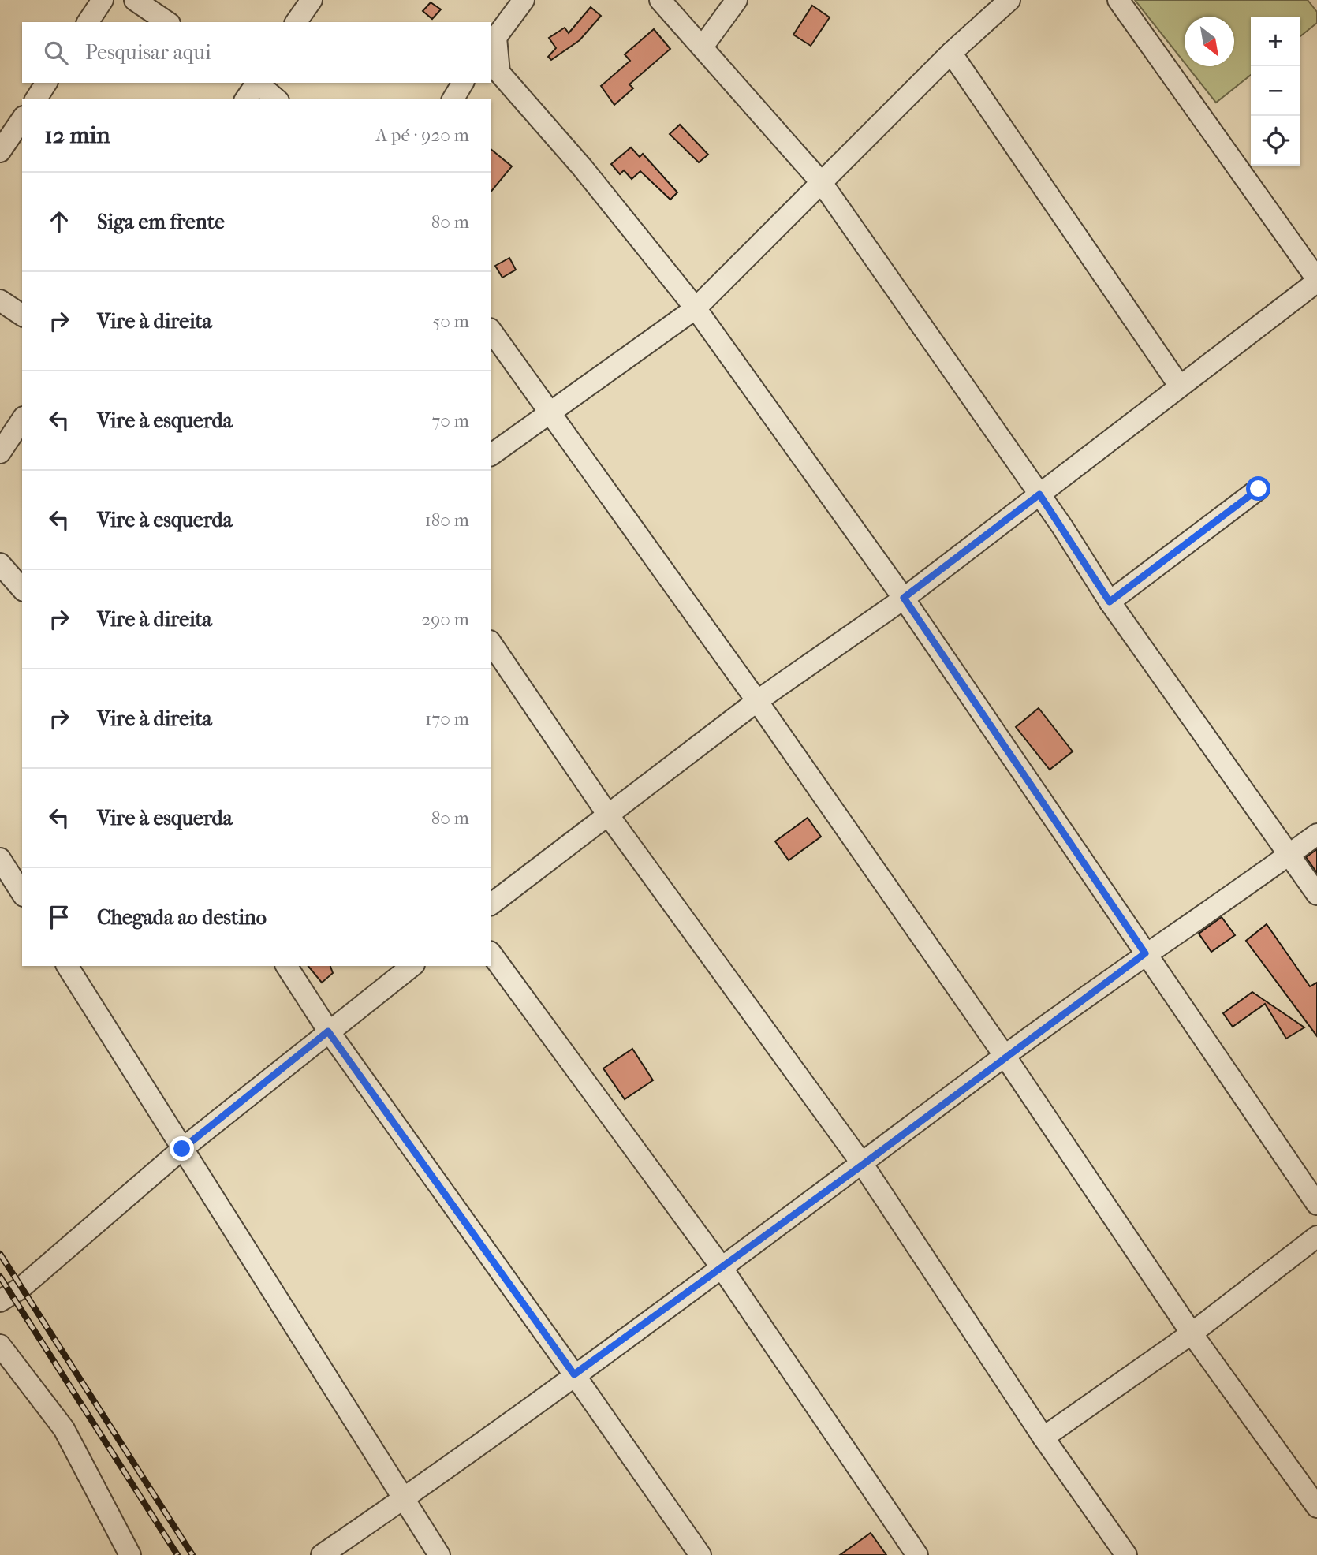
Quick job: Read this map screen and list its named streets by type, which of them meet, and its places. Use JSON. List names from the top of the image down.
{
  "north": "bottom right",
  "page": {
    "map_buttons": ["+", "−"],
    "search": "Pesquisar aqui",
    "heading": ["12 min", "A pé · 920 m"],
    "list": [
      ["Siga em frente", "80 m"],
      ["Vire à direita", "50 m"],
      ["Vire à esquerda", "70 m"],
      ["Vire à esquerda", "180 m"],
      ["Vire à direita", "290 m"],
      ["Vire à direita", "170 m"],
      ["Vire à esquerda", "80 m"],
      "Chegada ao destino"
    ]
  }
}
